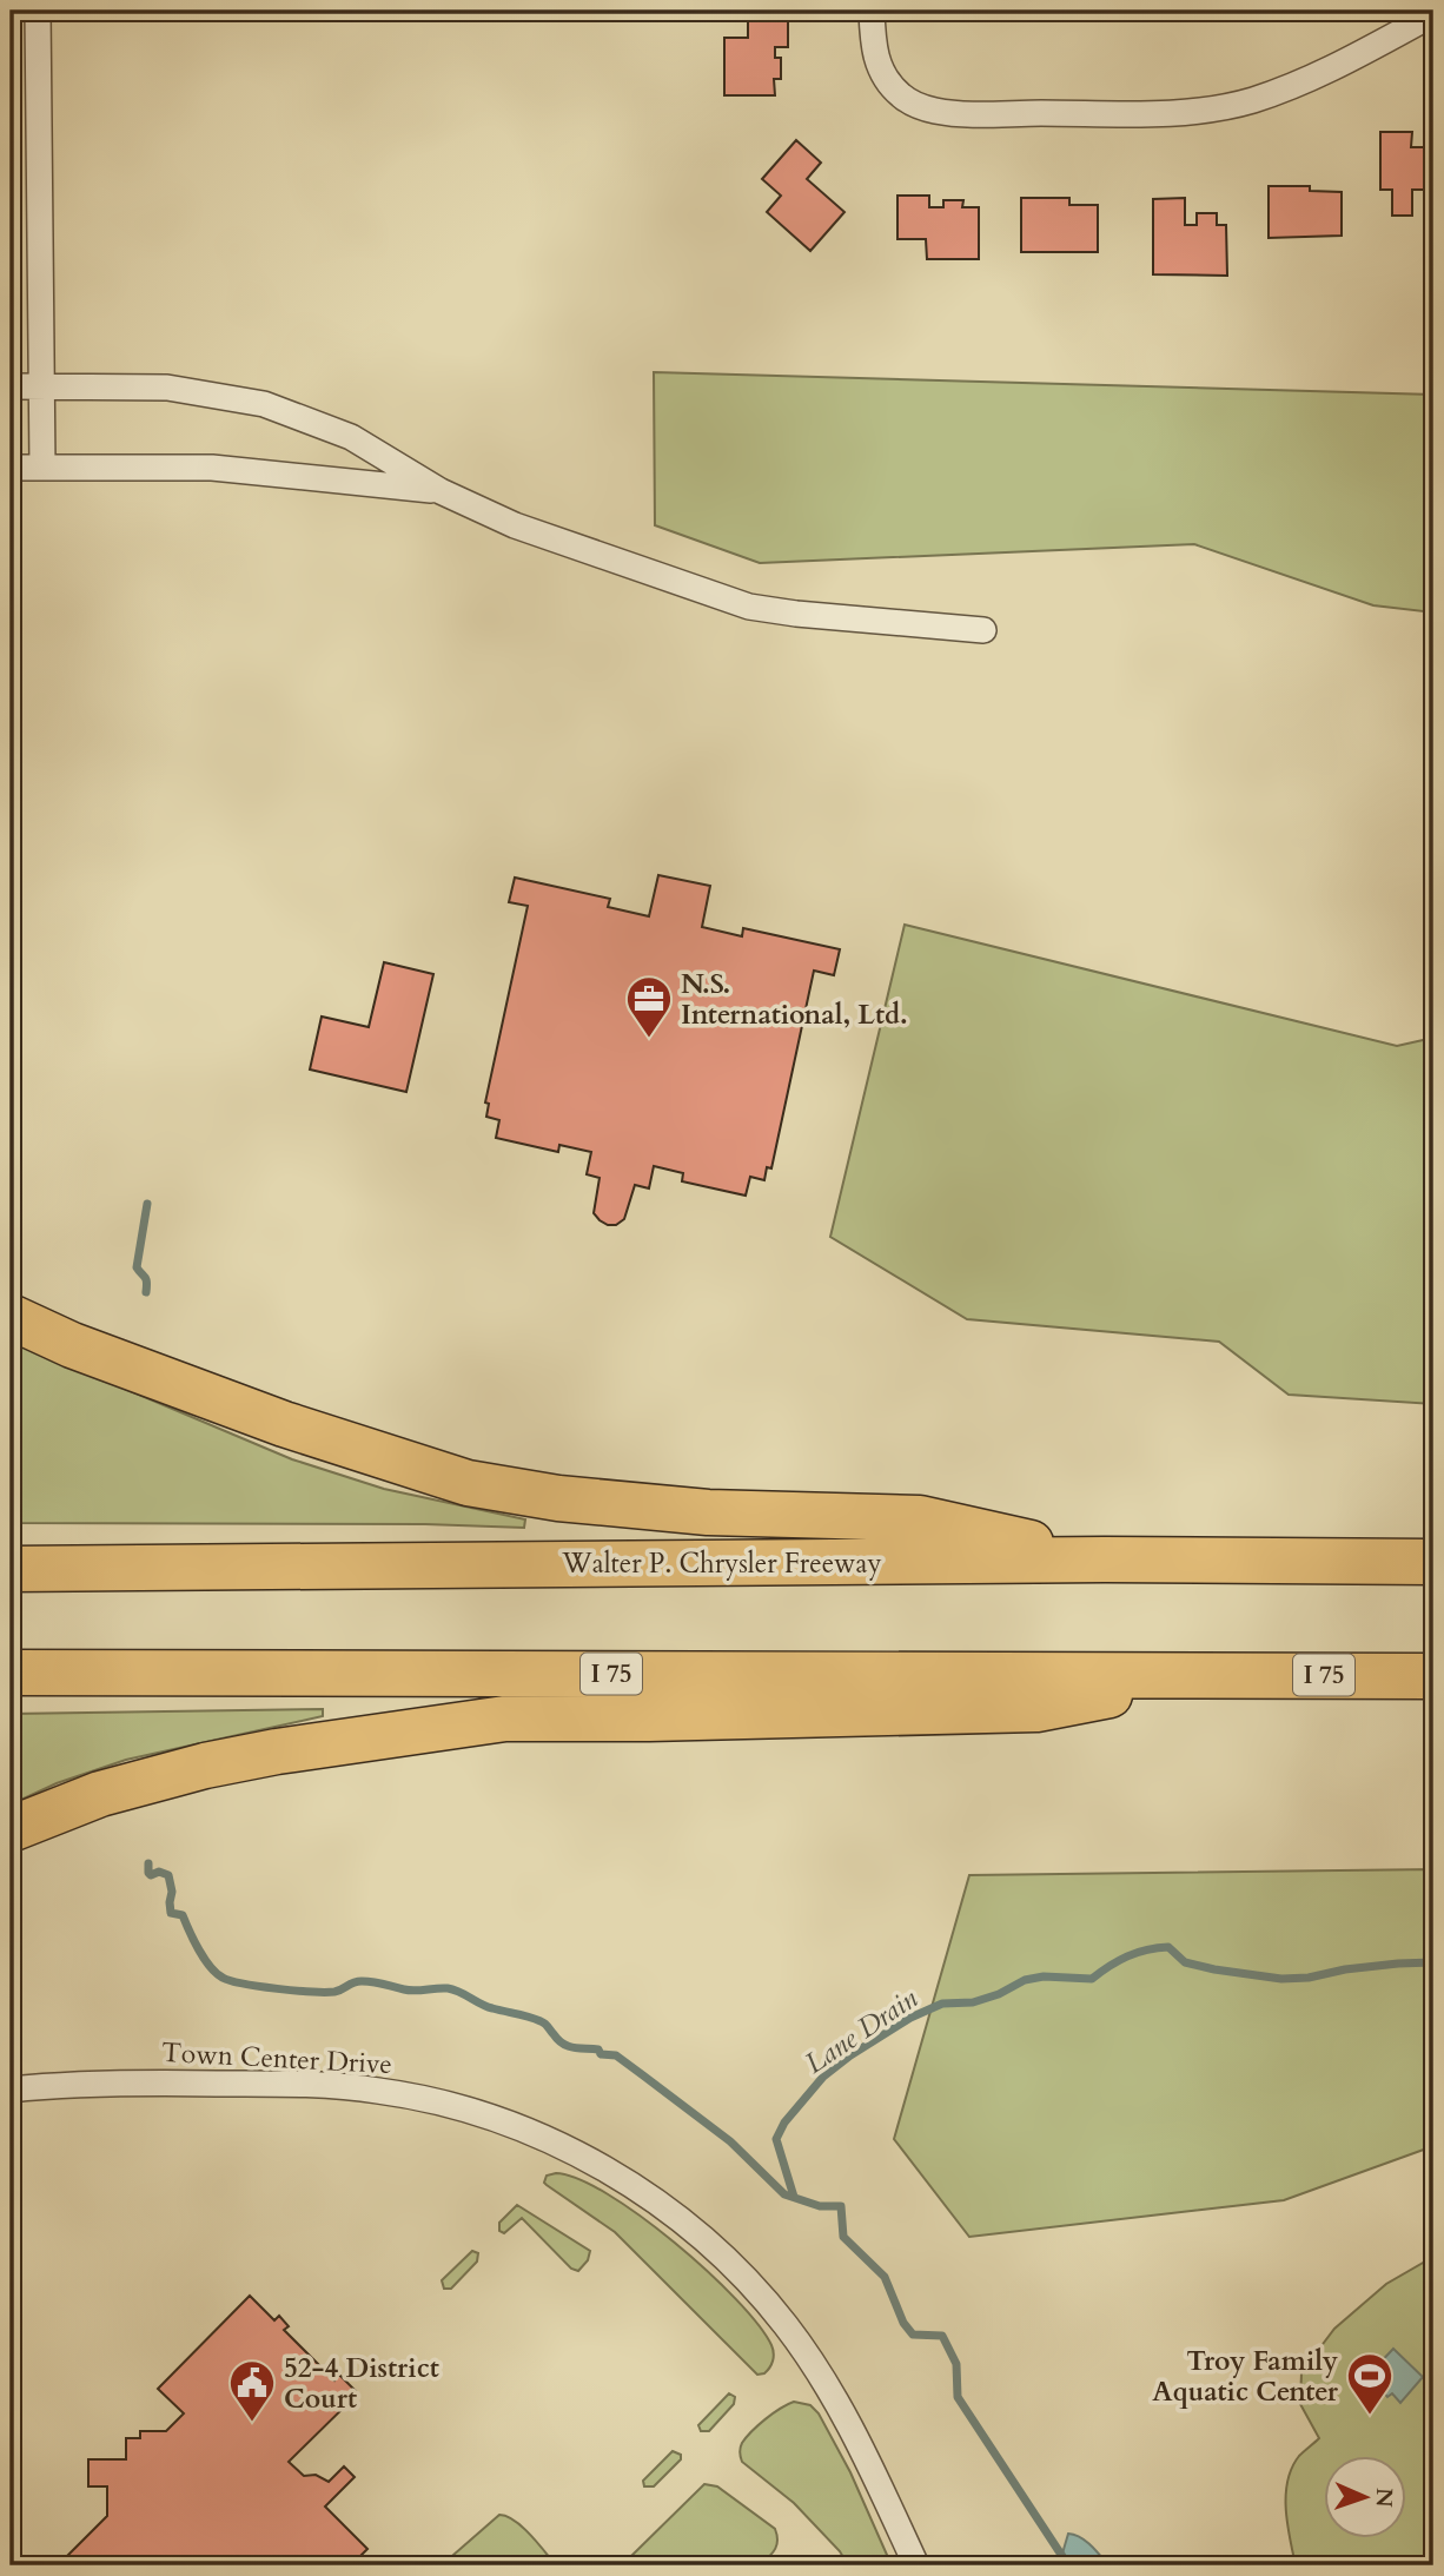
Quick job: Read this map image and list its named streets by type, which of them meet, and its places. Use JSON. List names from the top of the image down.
{
  "streets": {
    "highway": ["Walter P. Chrysler Freeway", "I 75"],
    "street": ["Town Center Drive"]
  },
  "water": ["Lane Drain"],
  "places": {
    "office": ["N.S. International, Ltd."],
    "sports": ["Troy Family Aquatic Center"],
    "public building": ["52-4 District Court"]
  },
  "north": "right"
}
